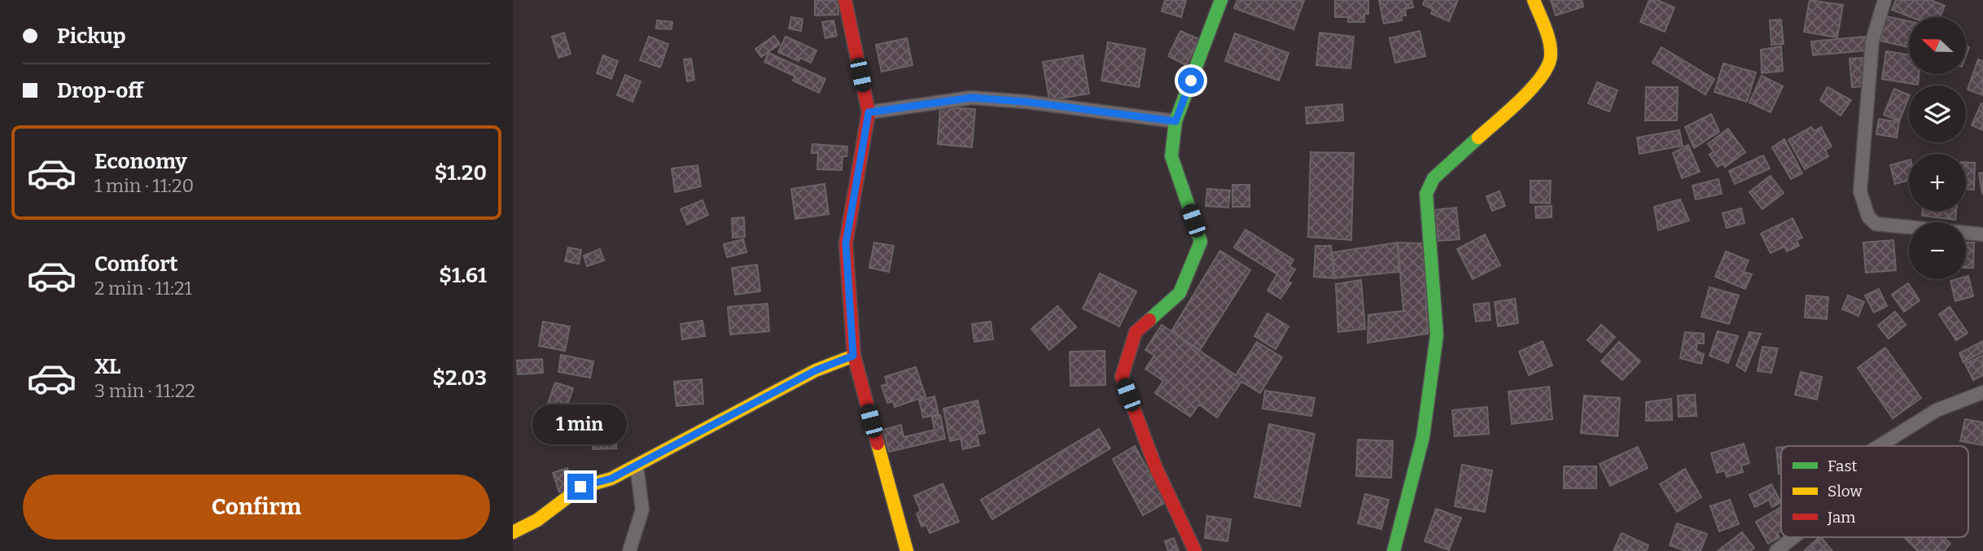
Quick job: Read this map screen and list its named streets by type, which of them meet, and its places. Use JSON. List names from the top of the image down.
{
  "legend": ["Fast", "Slow", "Jam"],
  "north": "left",
  "page": {
    "banner": ["Pickup", "Drop-off"],
    "map_buttons": ["+", "−"],
    "list": [
      {
        "name": "Economy",
        "note": "1 min · 11:20",
        "value": "$1.20"
      },
      {
        "name": "Comfort",
        "note": "2 min · 11:21",
        "value": "$1.61"
      },
      {
        "name": "XL",
        "note": "3 min · 11:22",
        "value": "$2.03"
      }
    ],
    "bubble": "1 min",
    "buttons": "Confirm"
  }
}
